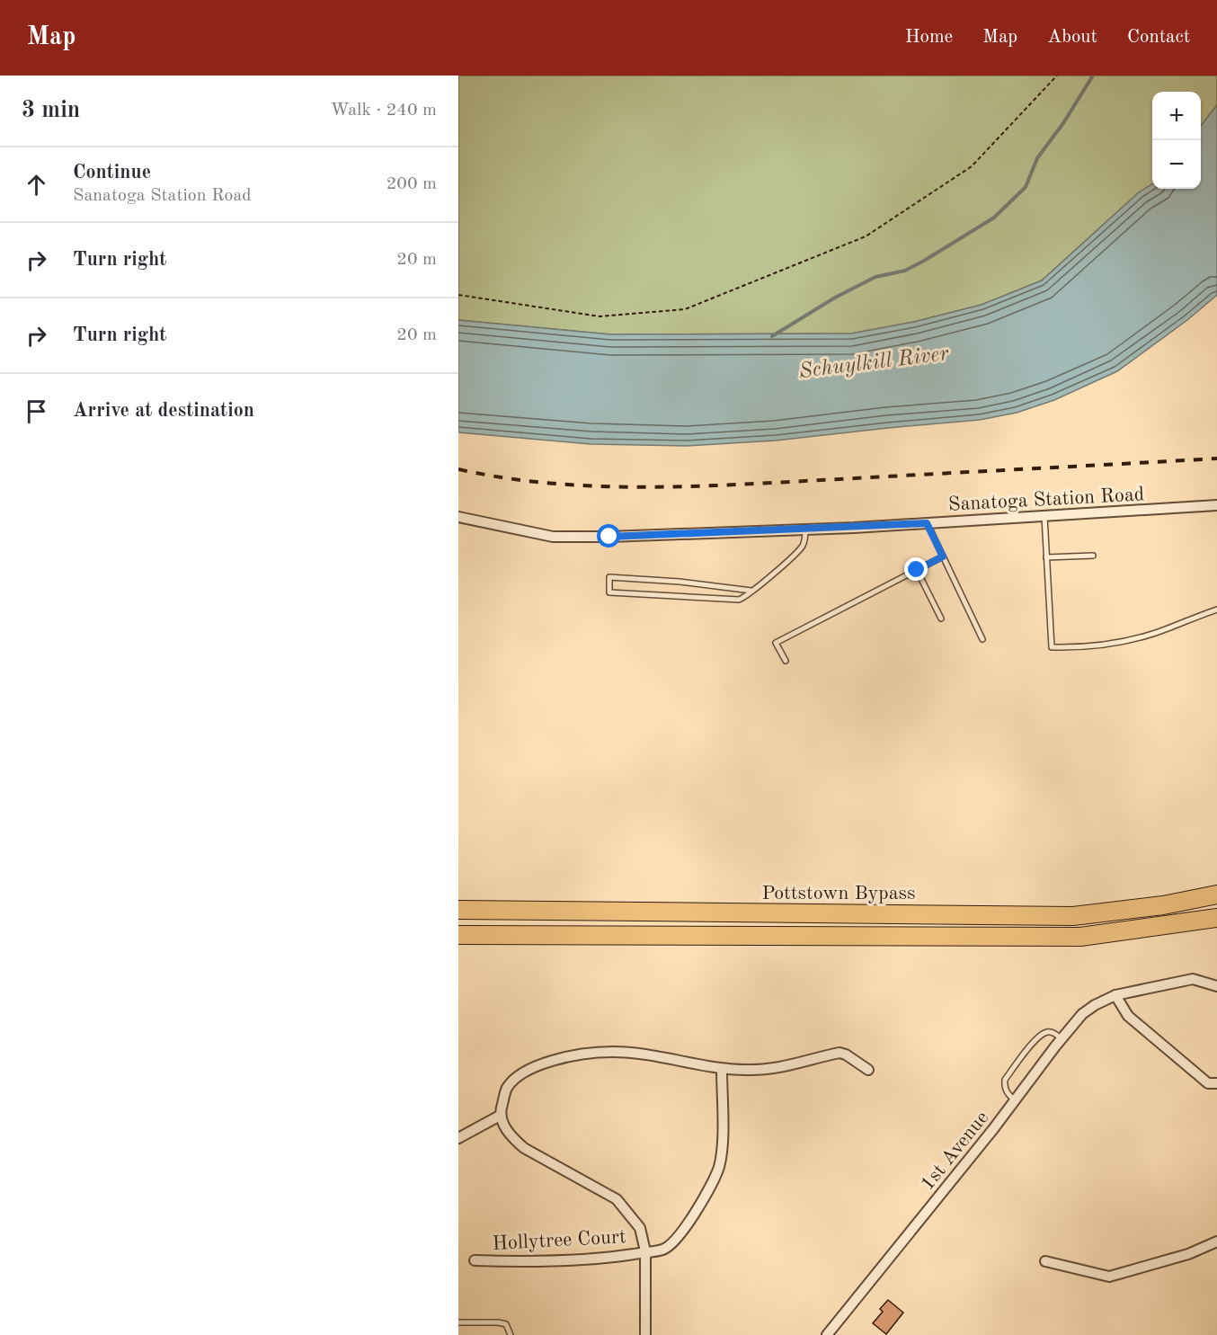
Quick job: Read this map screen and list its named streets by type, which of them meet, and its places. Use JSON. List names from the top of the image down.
{
  "streets": {
    "highway": ["Pottstown Bypass"],
    "street": ["Sanatoga Station Road", "1st Avenue", "Hollytree Court"]
  },
  "water": ["Schuylkill River"],
  "page": {
    "header": "Map",
    "nav": [
      "Home",
      "Map",
      "About",
      "Contact"
    ],
    "heading": ["3 min", "Walk · 240 m"],
    "map_buttons": ["+", "−"],
    "list": [
      ["Continue", "Sanatoga Station Road", "200 m"],
      ["Turn right", "20 m"],
      ["Turn right", "20 m"],
      "Arrive at destination"
    ]
  }
}
